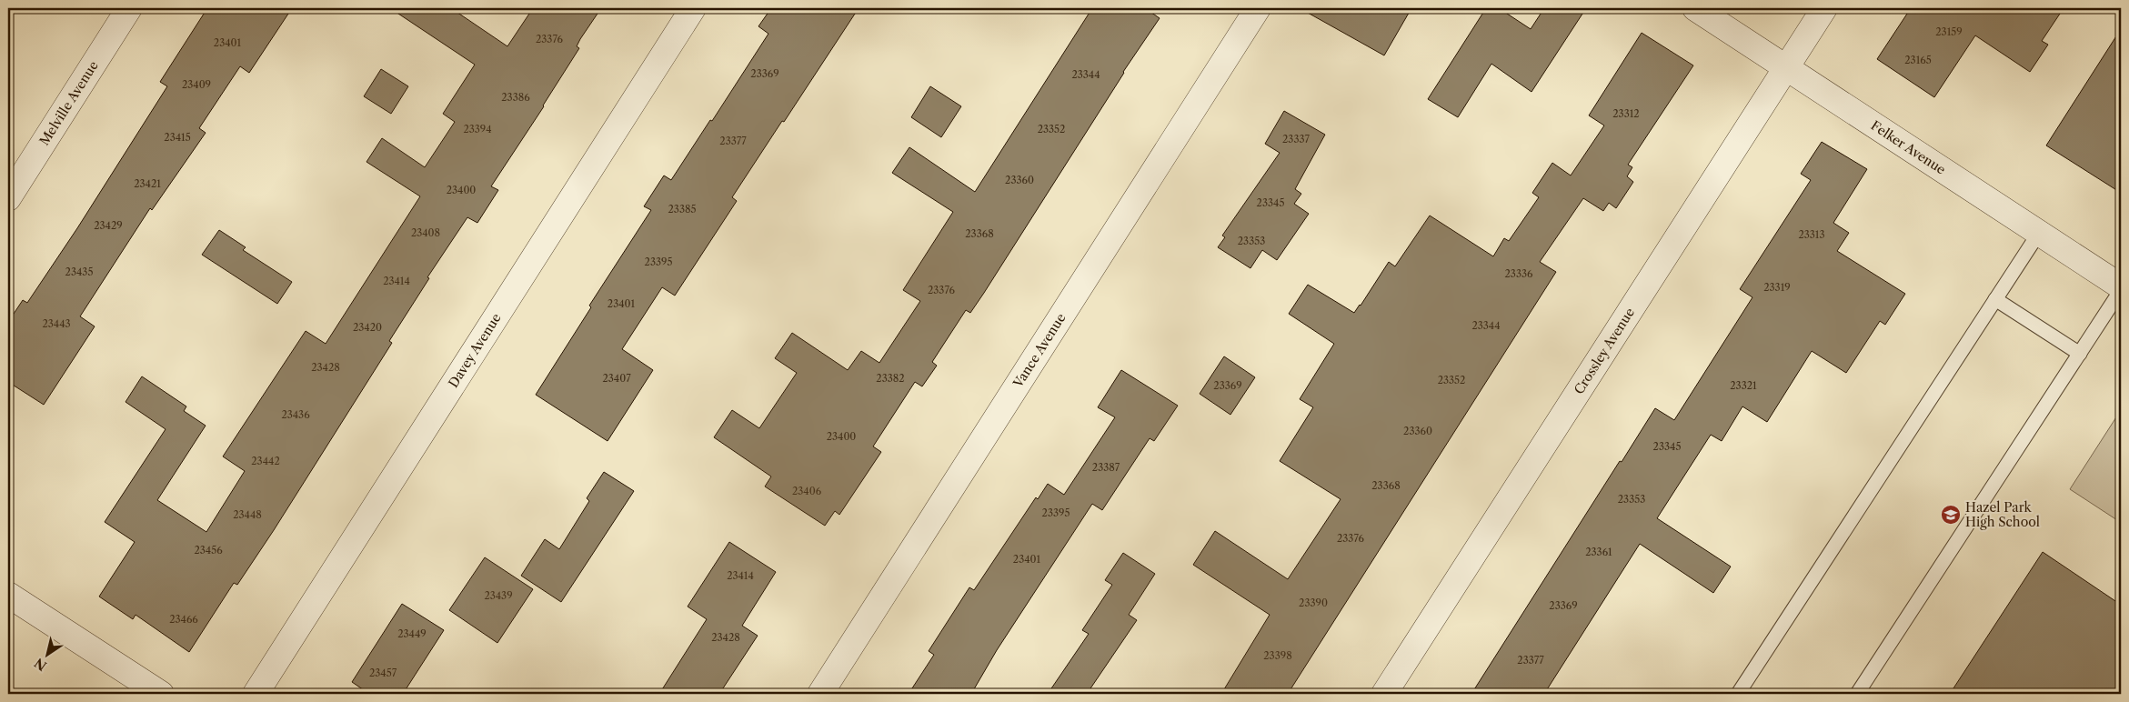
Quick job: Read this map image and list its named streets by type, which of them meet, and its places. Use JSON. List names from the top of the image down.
{
  "streets": {
    "street": [
      "Melville Avenue",
      "Felker Avenue",
      "Davey Avenue",
      "Vance Avenue",
      "Crossley Avenue"
    ]
  },
  "crossings": [
    ["Felker Avenue", "Crossley Avenue"]
  ],
  "places": {
    "school or university": ["Hazel Park High School"]
  },
  "house_numbers": [
    "23159",
    "23376",
    "23401",
    "23165",
    "23369",
    "23344",
    "23409",
    "23386",
    "23312",
    "23394",
    "23352",
    "23415",
    "23337",
    "23377",
    "23360",
    "23421",
    "23400",
    "23345",
    "23385",
    "23429",
    "23408",
    "23368",
    "23313",
    "23353",
    "23395",
    "23435",
    "23336",
    "23414",
    "23319",
    "23376",
    "23401",
    "23443",
    "23344",
    "23420",
    "23428",
    "23407",
    "23382",
    "23352",
    "23369",
    "23321",
    "23436",
    "23360",
    "23400",
    "23345",
    "23442",
    "23387",
    "23368",
    "23406",
    "23353",
    "23395",
    "23448",
    "23376",
    "23456",
    "23361",
    "23401",
    "23414",
    "23439",
    "23390",
    "23369",
    "23466",
    "23449",
    "23428",
    "23398",
    "23377",
    "23457"
  ],
  "north": "bottom left"
}
